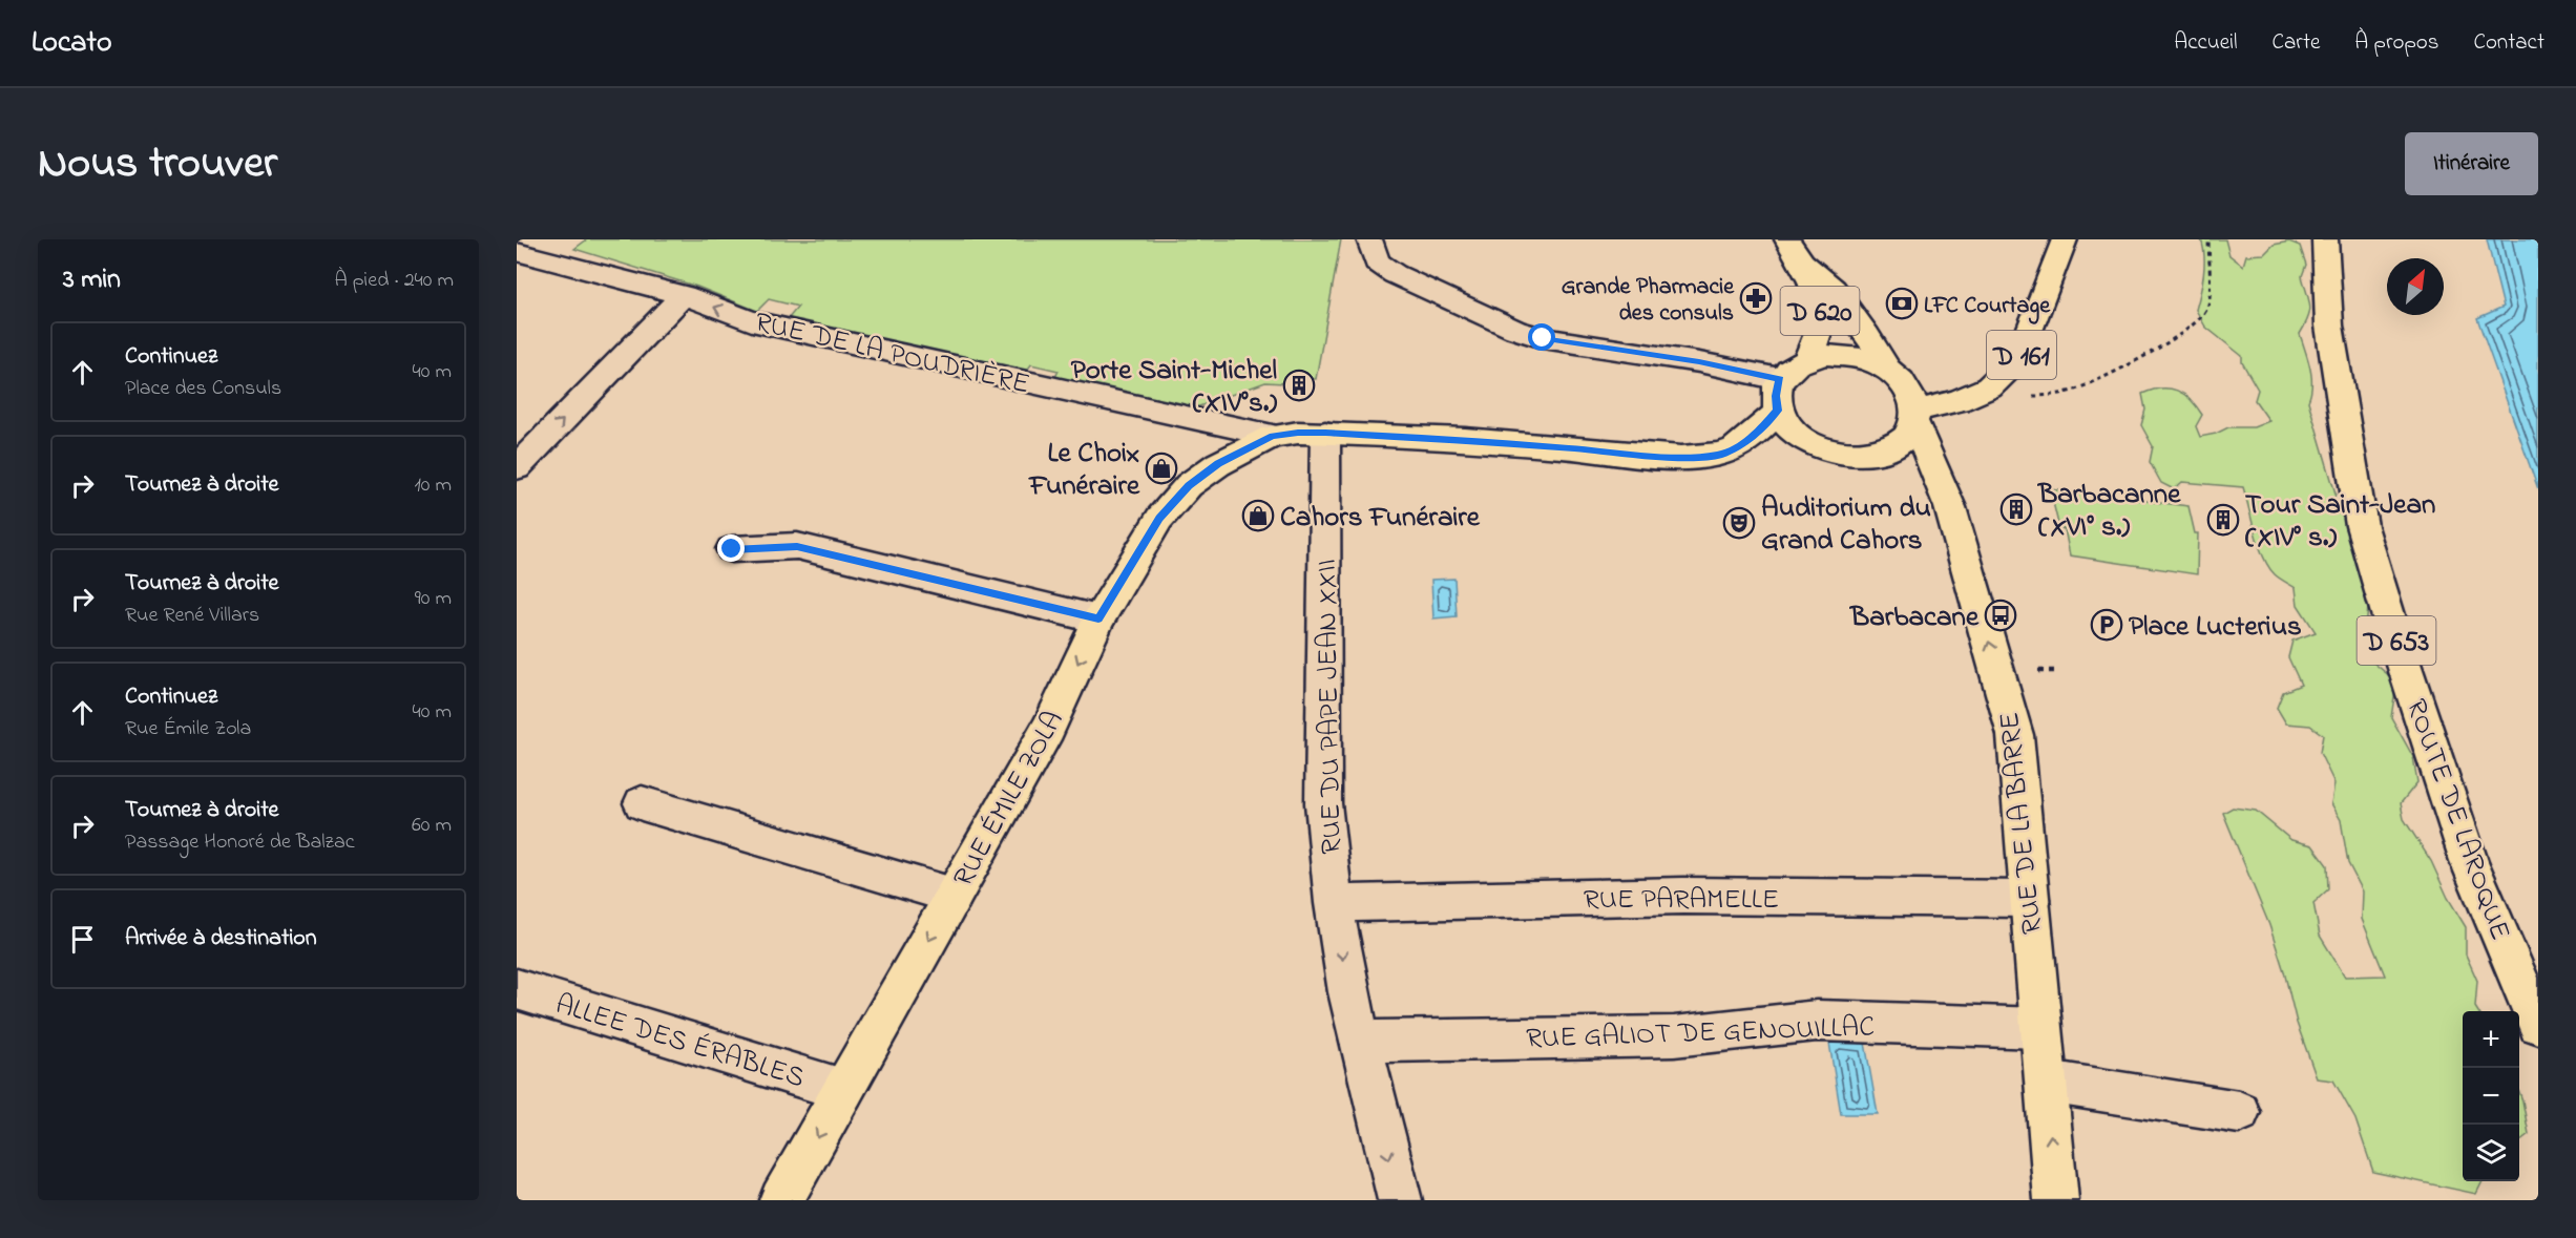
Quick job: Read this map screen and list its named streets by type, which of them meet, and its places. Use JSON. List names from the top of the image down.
{
  "streets": {
    "main road": [
      "D 620",
      "D 161",
      "D 653",
      "RUE ÉMILE ZOLA",
      "ROUTE DE LAROQUE",
      "RUE DE LA BARRE"
    ],
    "street": [
      "RUE DE LA POUDRIÈRE",
      "RUE DU PAPE JEAN XXII",
      "RUE PARAMELLE",
      "RUE GALIOT DE GENOUILLAC",
      "ALLEE DES ÉRABLES"
    ]
  },
  "crossings": [
    ["D 620", "D 161"],
    ["D 620", "RUE DE LA BARRE"],
    ["RUE DE LA POUDRIÈRE", "RUE ÉMILE ZOLA"],
    ["D 161", "RUE DE LA BARRE"],
    ["RUE DU PAPE JEAN XXII", "RUE PARAMELLE"],
    ["RUE DU PAPE JEAN XXII", "RUE GALIOT DE GENOUILLAC"],
    ["RUE ÉMILE ZOLA", "ALLEE DES ÉRABLES"],
    ["RUE DE LA BARRE", "RUE PARAMELLE"],
    ["RUE DE LA BARRE", "RUE GALIOT DE GENOUILLAC"]
  ],
  "one_way": ["RUE DU PAPE JEAN XXII", "RUE ÉMILE ZOLA", "RUE DE LA BARRE"],
  "places": {
    "pharmacy": ["Grande Pharmacie des consuls"],
    "bank": ["LFC Courtage"],
    "building": ["Porte Saint-Michel (XIV°s.)", "Barbacanne (XVI° s.)", "Tour Saint-Jean (XIV° s.)"],
    "shop": ["Le Choix Funéraire", "Cahors Funéraire"],
    "theatre": ["Auditorium du Grand Cahors"],
    "bus stop": ["Barbacane"],
    "parking": ["Place Lucterius"]
  },
  "north": "top right",
  "page": {
    "header": "Locato",
    "nav": [
      "Accueil",
      "Carte",
      "À propos",
      "Contact"
    ],
    "title": "Nous trouver",
    "buttons": "Itinéraire",
    "heading": ["3 min", "À pied · 240 m"],
    "list": [
      ["Continuez", "Place des Consuls", "40 m"],
      ["Tournez à droite", "10 m"],
      ["Tournez à droite", "Rue René Villars", "90 m"],
      ["Continuez", "Rue Émile Zola", "40 m"],
      ["Tournez à droite", "Passage Honoré de Balzac", "60 m"],
      "Arrivée à destination"
    ],
    "map_buttons": ["+", "−"]
  }
}
